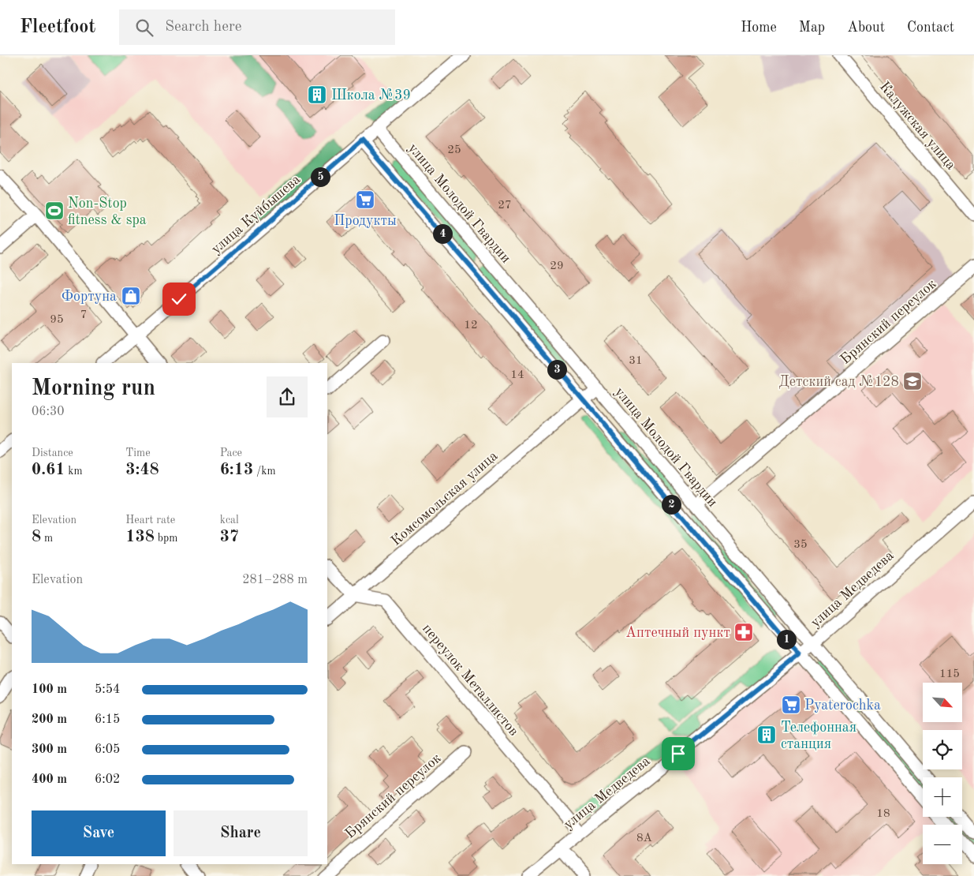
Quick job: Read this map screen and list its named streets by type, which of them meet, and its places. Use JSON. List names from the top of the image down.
{
  "streets": {
    "street": [
      "Калужская улица",
      "улица Молодой Гвардии",
      "улица Куйбышева",
      "Брянский переулок",
      "Комсомольская улица",
      "улица Медведева",
      "переулок Металлистов"
    ]
  },
  "crossings": [
    ["улица Молодой Гвардии", "улица Куйбышева"],
    ["улица Молодой Гвардии", "Брянский переулок"],
    ["улица Молодой Гвардии", "Комсомольская улица"],
    ["улица Молодой Гвардии", "улица Медведева"],
    ["Комсомольская улица", "переулок Металлистов"],
    ["улица Медведева", "переулок Металлистов"]
  ],
  "places": {
    "building": ["Школа №39", "Телефонная станция"],
    "supermarket": ["Продукты", "Pyaterochka"],
    "sports": ["Non-Stop fitness & spa"],
    "shop": ["Фортуна"],
    "school or university": ["Детский сад №128"],
    "pharmacy": ["Аптечный пункт"]
  },
  "house_numbers": [
    "25",
    "27",
    "29",
    "7",
    "95",
    "12",
    "31",
    "14",
    "35",
    "115",
    "18",
    "8А"
  ],
  "north": "bottom right",
  "page": {
    "header": "Fleetfoot",
    "search": "Search here",
    "nav": [
      "Home",
      "Map",
      "About",
      "Contact"
    ],
    "pins": [
      "5",
      "4",
      "3",
      "2",
      "1"
    ],
    "heading": ["Morning run", "06:30"],
    "stats": [
      ["Distance", "0.61 km"],
      ["Time", "3:48"],
      ["Pace", "6:13 /km"],
      ["Elevation", "8 m"],
      ["Heart rate", "138 bpm"],
      ["kcal", "37"]
    ],
    "chart": ["Elevation", "281–288 m"],
    "list": [
      {
        "name": "100 m",
        "note": "5:54"
      },
      {
        "name": "200 m",
        "note": "6:15"
      },
      {
        "name": "300 m",
        "note": "6:05"
      },
      {
        "name": "400 m",
        "note": "6:02"
      }
    ],
    "map_buttons": ["+", "−"],
    "buttons": ["Save", "Share"]
  }
}
